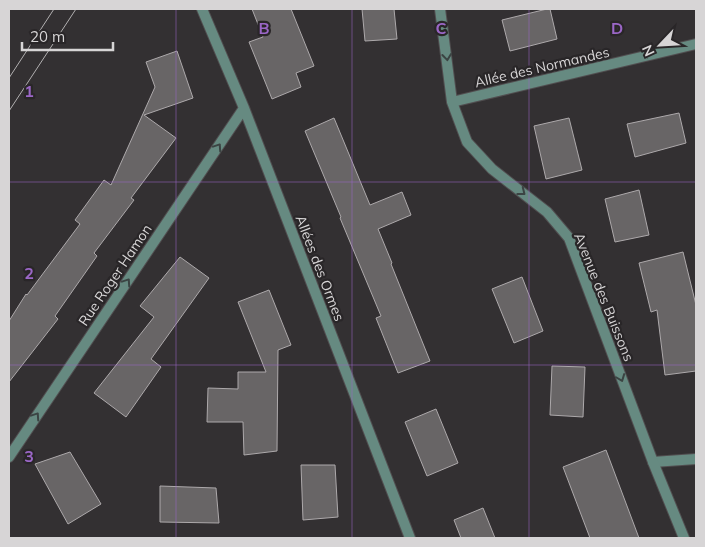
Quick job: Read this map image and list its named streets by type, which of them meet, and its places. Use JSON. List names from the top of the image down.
{
  "streets": {
    "street": [
      "Allée des Normandes",
      "Allées des Ormes",
      "Rue Roger Hamon",
      "Avenue des Buissons"
    ]
  },
  "crossings": [
    ["Allée des Normandes", "Avenue des Buissons"],
    ["Allées des Ormes", "Rue Roger Hamon"]
  ],
  "one_way": ["Rue Roger Hamon", "Avenue des Buissons"],
  "scale_bar": "20 m",
  "north": "bottom left",
  "grid": {
    "columns": ["B", "C", "D"],
    "rows": ["1", "2", "3"]
  }
}
